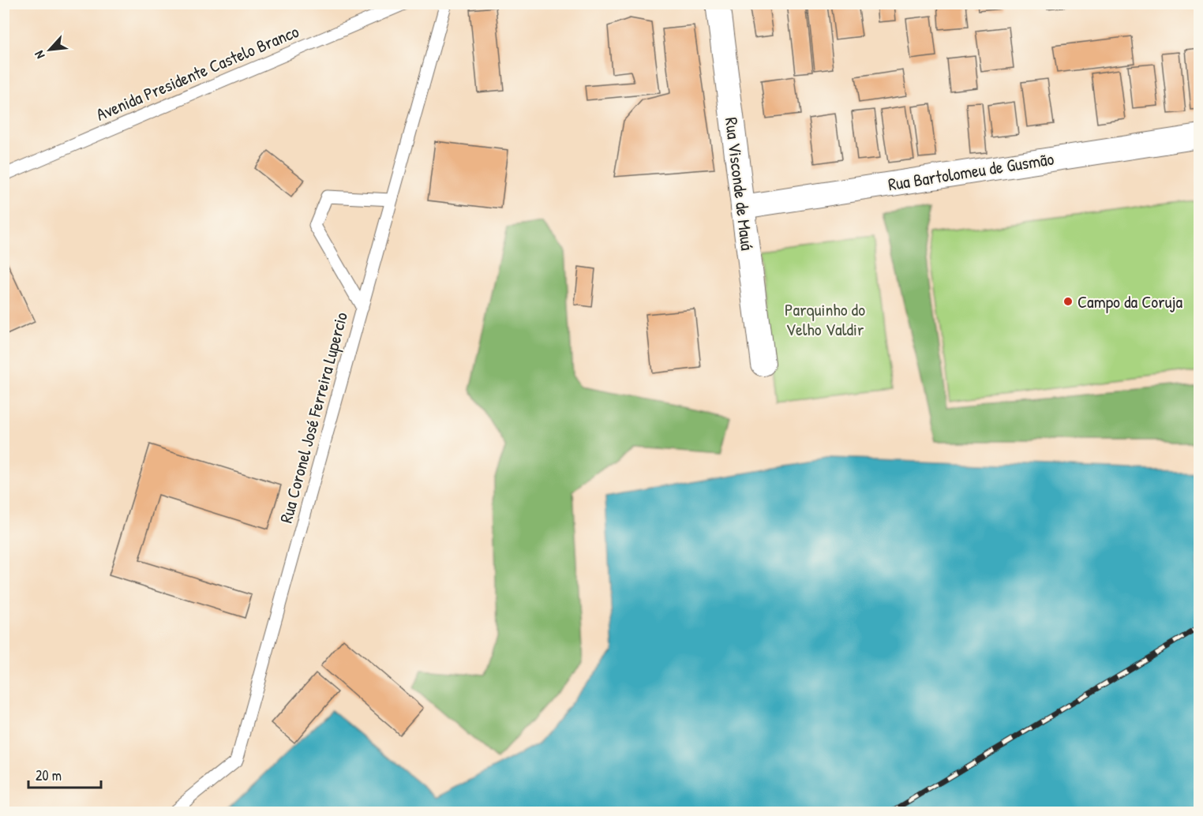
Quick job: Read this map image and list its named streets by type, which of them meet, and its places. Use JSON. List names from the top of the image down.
{
  "streets": {
    "street": ["Rua Bartolomeu de Gusmão", "Rua Visconde de Mauá"],
    "lane": ["Avenida Presidente Castelo Branco", "Rua Coronel José Ferreira Lupercio"]
  },
  "crossings": [
    ["Rua Bartolomeu de Gusmão", "Rua Visconde de Mauá"]
  ],
  "parks": ["Parquinho do Velho Valdir"],
  "places": ["Campo da Coruja"],
  "scale_bar": "20 m",
  "north": "bottom left"
}
